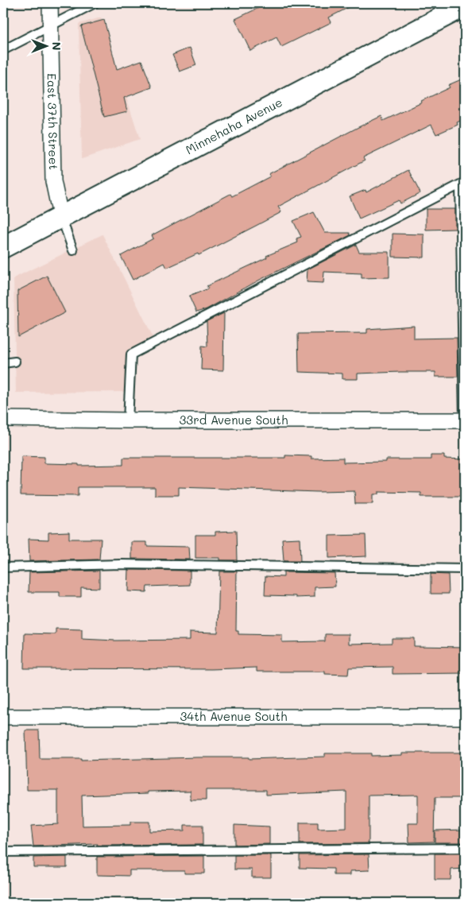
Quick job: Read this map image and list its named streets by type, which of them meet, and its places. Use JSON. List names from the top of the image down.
{
  "streets": {
    "main road": ["Minnehaha Avenue"],
    "street": ["East 37th Street", "33rd Avenue South", "34th Avenue South"]
  },
  "crossings": [
    ["East 37th Street", "Minnehaha Avenue"]
  ],
  "north": "right"
}
